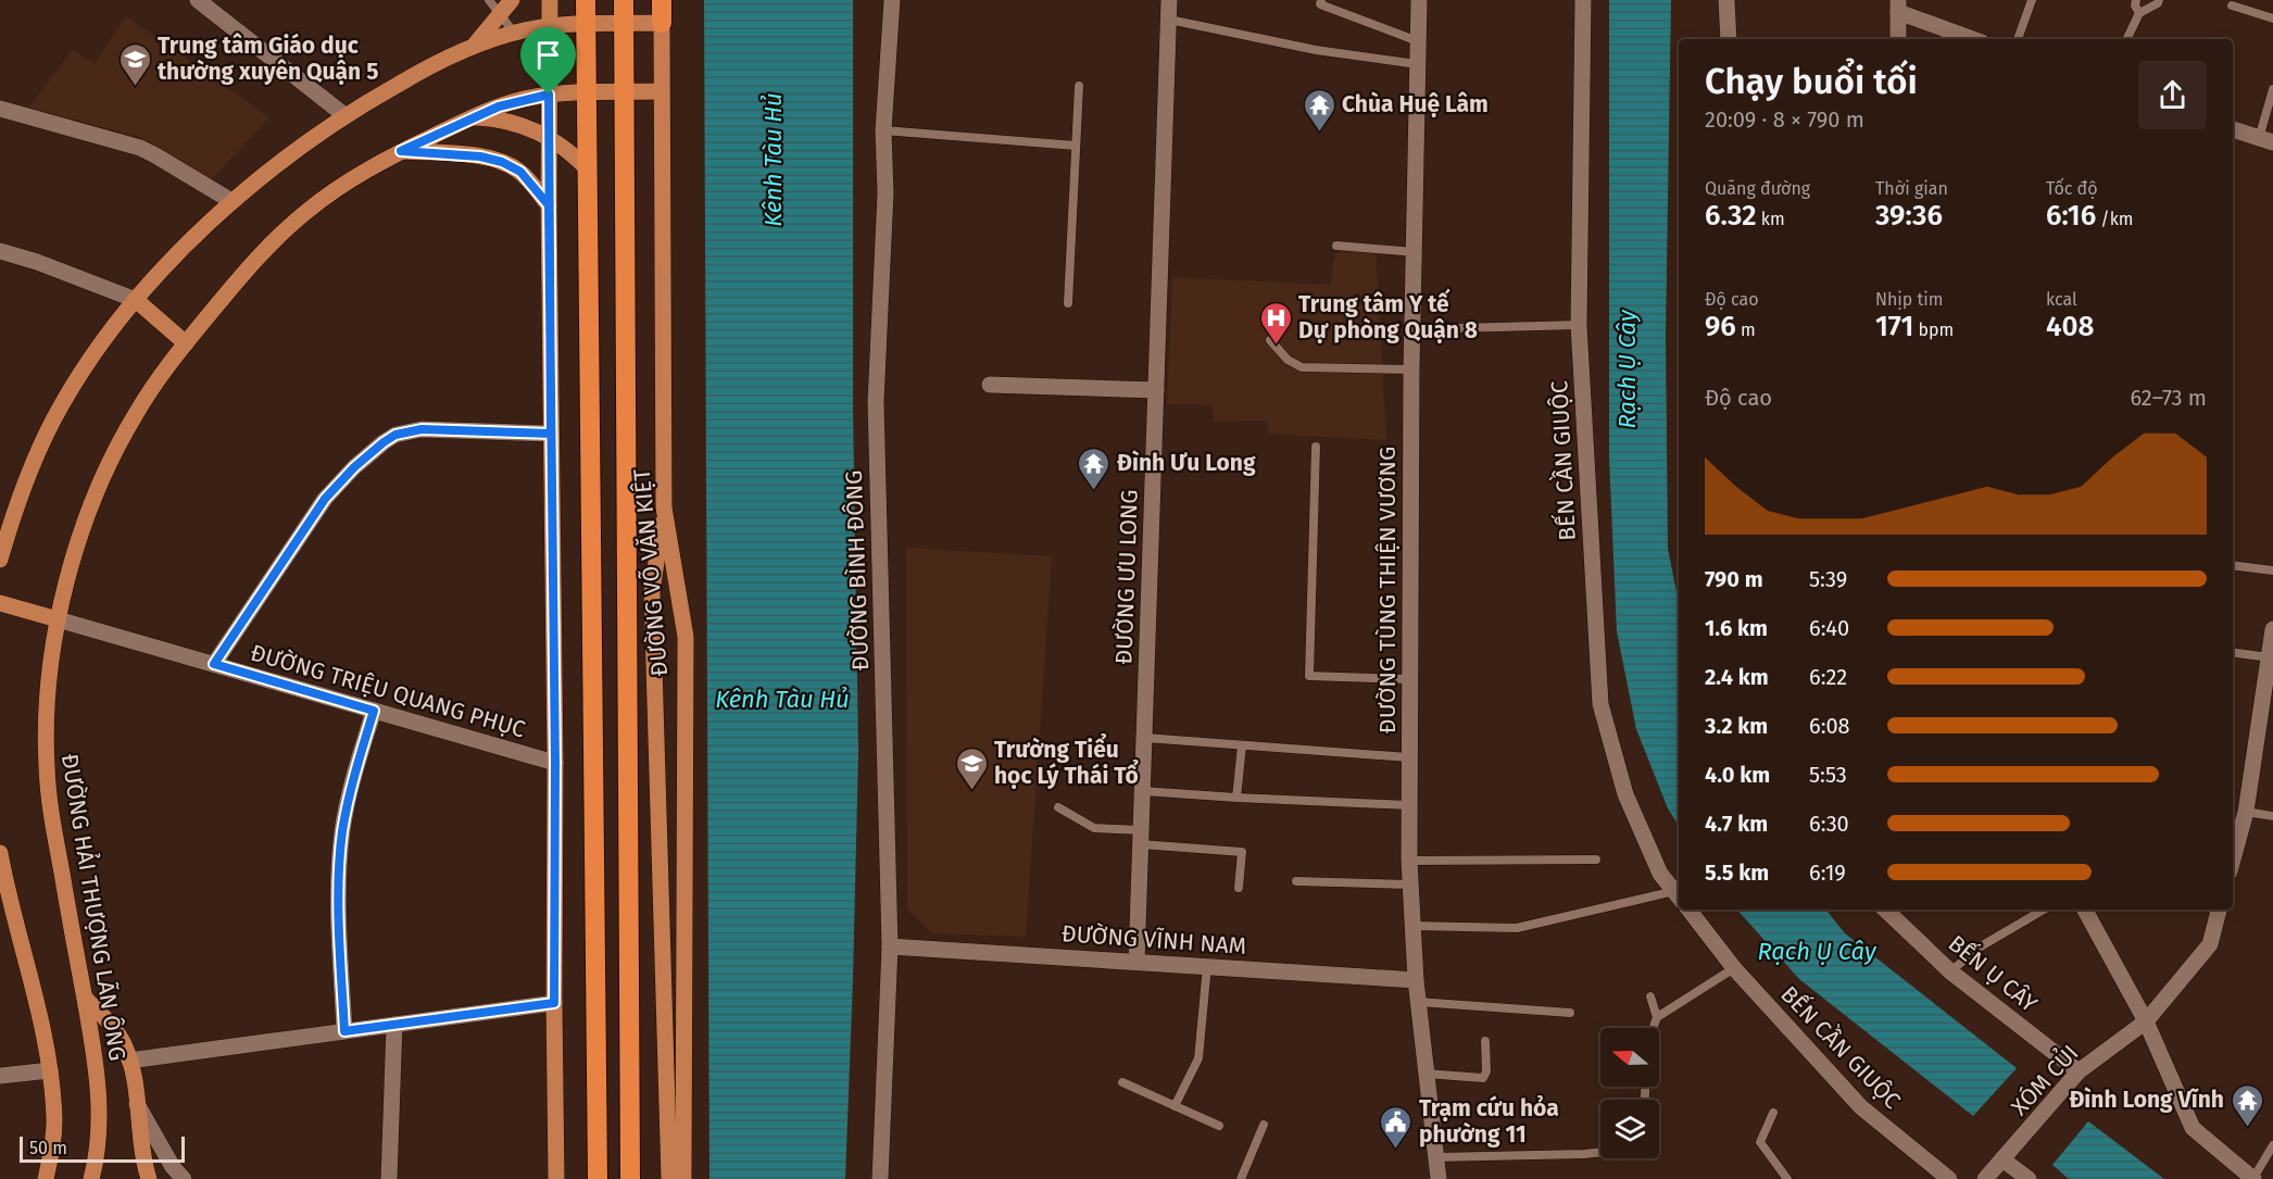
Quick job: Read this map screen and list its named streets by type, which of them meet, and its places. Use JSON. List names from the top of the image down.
{
  "streets": {
    "highway": ["ĐƯỜNG VÕ VĂN KIỆT"],
    "main road": ["ĐƯỜNG HẢI THƯỢNG LÃN ÔNG"],
    "street": [
      "BẾN CẦN GIUỘC",
      "ĐƯỜNG BÌNH ĐÔNG",
      "ĐƯỜNG ƯU LONG",
      "ĐƯỜNG TÙNG THIỆN VƯƠNG",
      "ĐƯỜNG TRIỆU QUANG PHỤC",
      "ĐƯỜNG VĨNH NAM",
      "BẾN Ụ CÂY",
      "XÓM CỦI"
    ]
  },
  "crossings": [
    ["ĐƯỜNG BÌNH ĐÔNG", "ĐƯỜNG VĨNH NAM"],
    ["ĐƯỜNG VÕ VĂN KIỆT", "ĐƯỜNG HẢI THƯỢNG LÃN ÔNG"],
    ["ĐƯỜNG ƯU LONG", "ĐƯỜNG VĨNH NAM"],
    ["ĐƯỜNG TÙNG THIỆN VƯƠNG", "ĐƯỜNG VĨNH NAM"],
    ["ĐƯỜNG TRIỆU QUANG PHỤC", "ĐƯỜNG HẢI THƯỢNG LÃN ÔNG"],
    ["BẾN Ụ CÂY", "XÓM CỦI"]
  ],
  "water": ["Kênh Tàu Hủ", "Rạch Ụ Cây"],
  "places": {
    "school or university": ["Trung tâm Giáo dục thường xuyên Quận 5", "Trường Tiểu học Lý Thái Tổ"],
    "temple": ["Chùa Huệ Lâm", "Đình Ưu Long", "Đình Long Vĩnh"],
    "hospital": ["Trung tâm Y tế Dự phòng Quận 8"],
    "public building": ["Trạm cứu hỏa phường 11"]
  },
  "scale_bar": "50 m",
  "north": "left",
  "page": {
    "heading": ["Chạy buổi tối", "20:09 · 8 × 790 m"],
    "stats": [
      ["Quãng đường", "6.32 km"],
      ["Thời gian", "39:36"],
      ["Tốc độ", "6:16 /km"],
      ["Độ cao", "96 m"],
      ["Nhịp tim", "171 bpm"],
      ["kcal", "408"]
    ],
    "chart": ["Độ cao", "62–73 m"],
    "list": [
      {
        "name": "790 m",
        "note": "5:39"
      },
      {
        "name": "1.6 km",
        "note": "6:40"
      },
      {
        "name": "2.4 km",
        "note": "6:22"
      },
      {
        "name": "3.2 km",
        "note": "6:08"
      },
      {
        "name": "4.0 km",
        "note": "5:53"
      },
      {
        "name": "4.7 km",
        "note": "6:30"
      },
      {
        "name": "5.5 km",
        "note": "6:19"
      }
    ],
    "scale": "50 m"
  }
}
